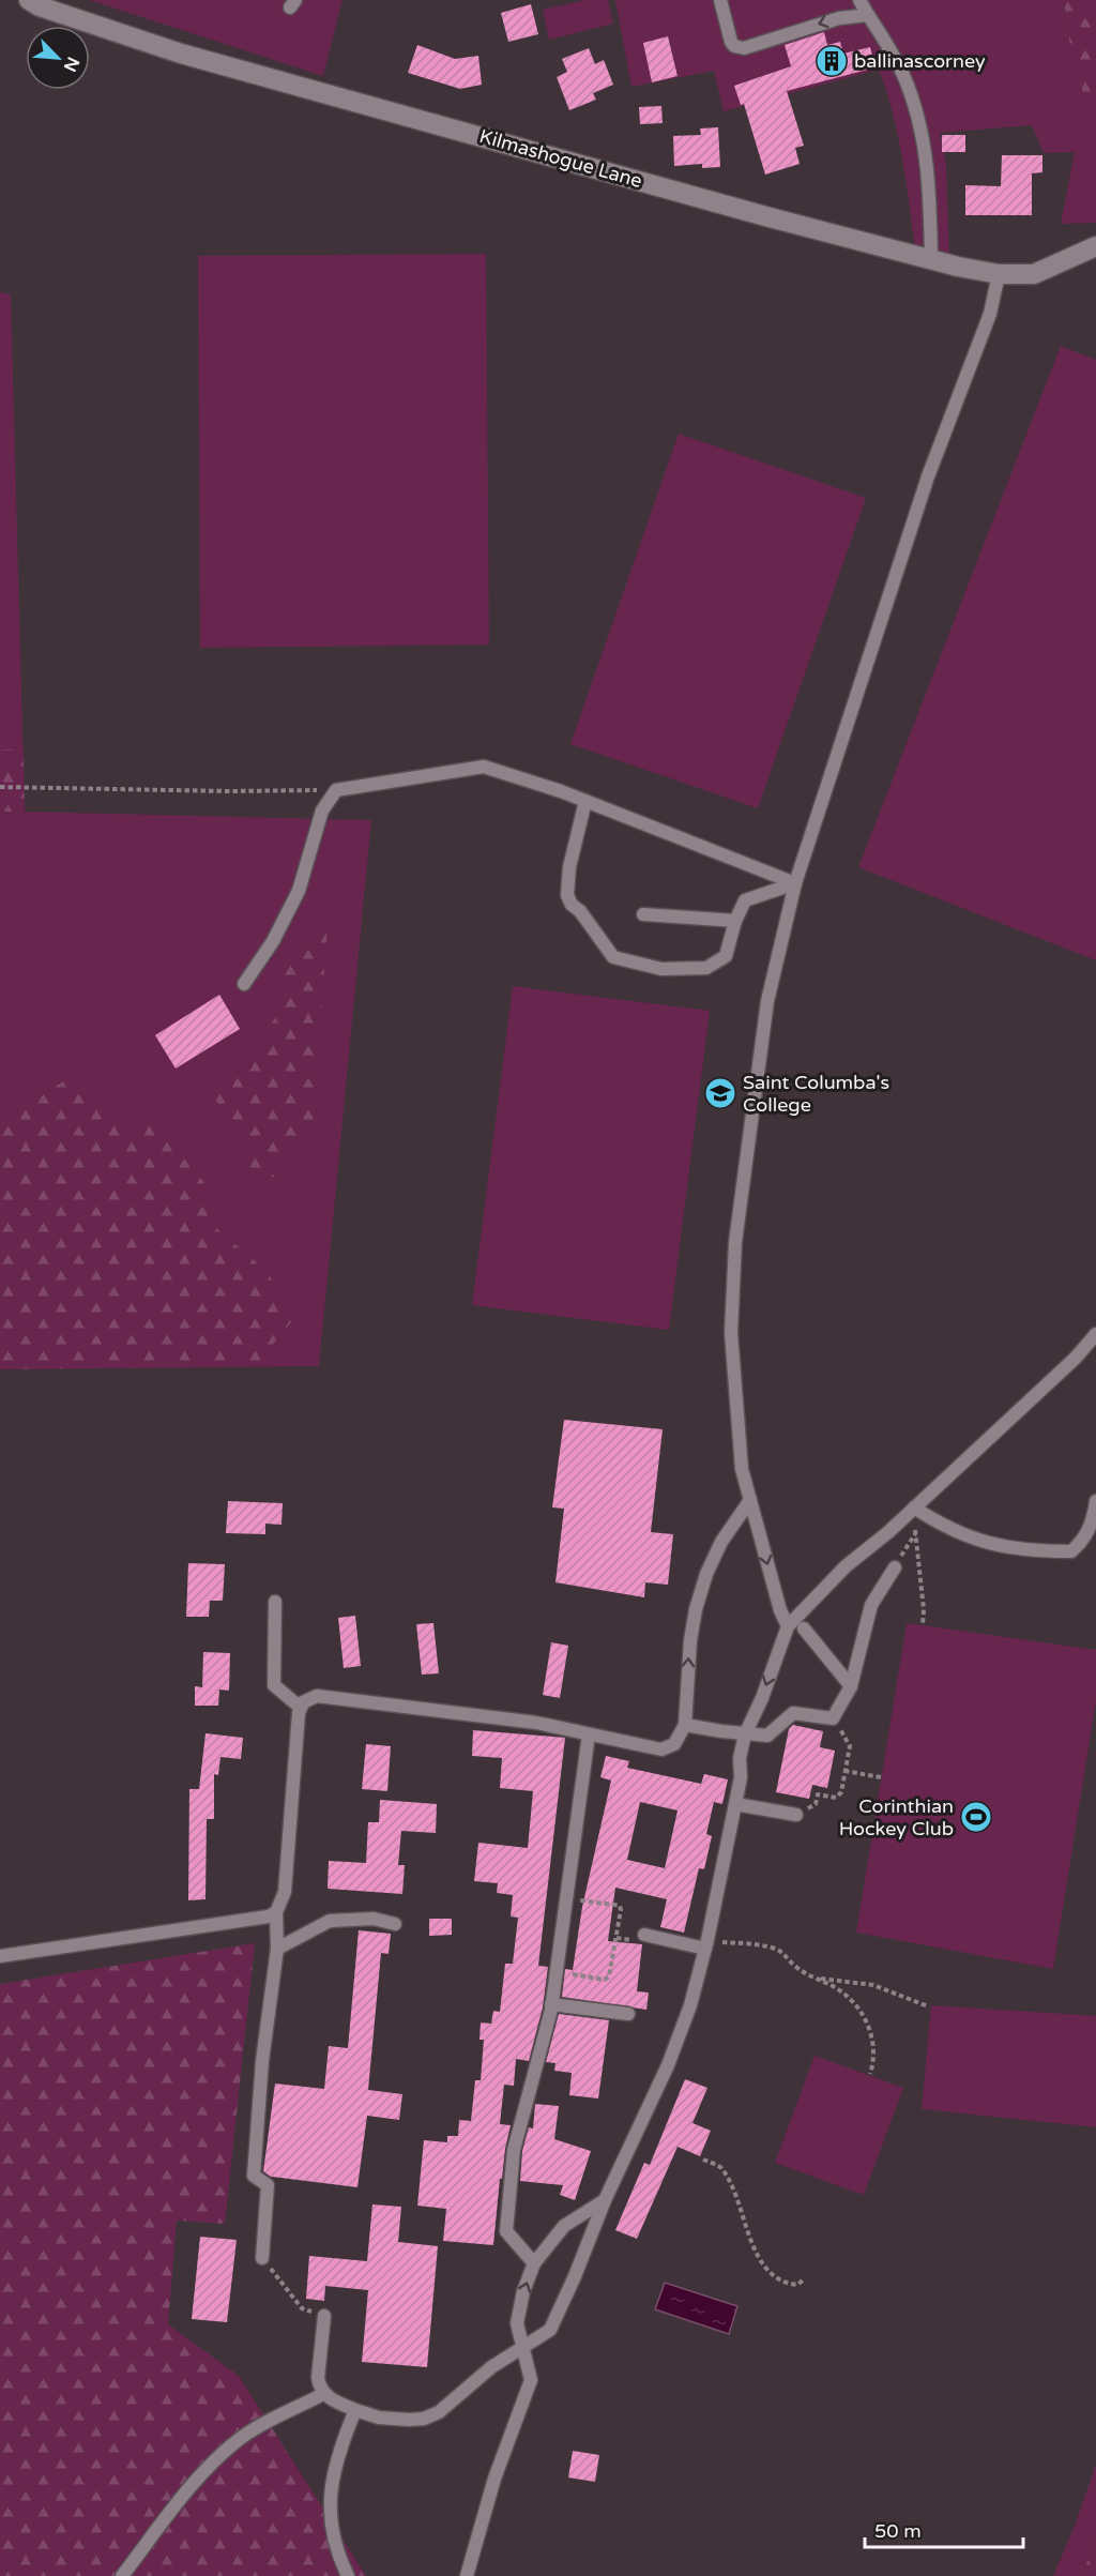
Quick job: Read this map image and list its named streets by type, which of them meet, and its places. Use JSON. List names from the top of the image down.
{
  "streets": {
    "street": ["Kilmashogue Lane"]
  },
  "places": {
    "building": ["ballinascorney"],
    "school or university": ["Saint Columba's College"],
    "sports": ["Corinthian Hockey Club"]
  },
  "scale_bar": "50 m",
  "north": "bottom right"
}
